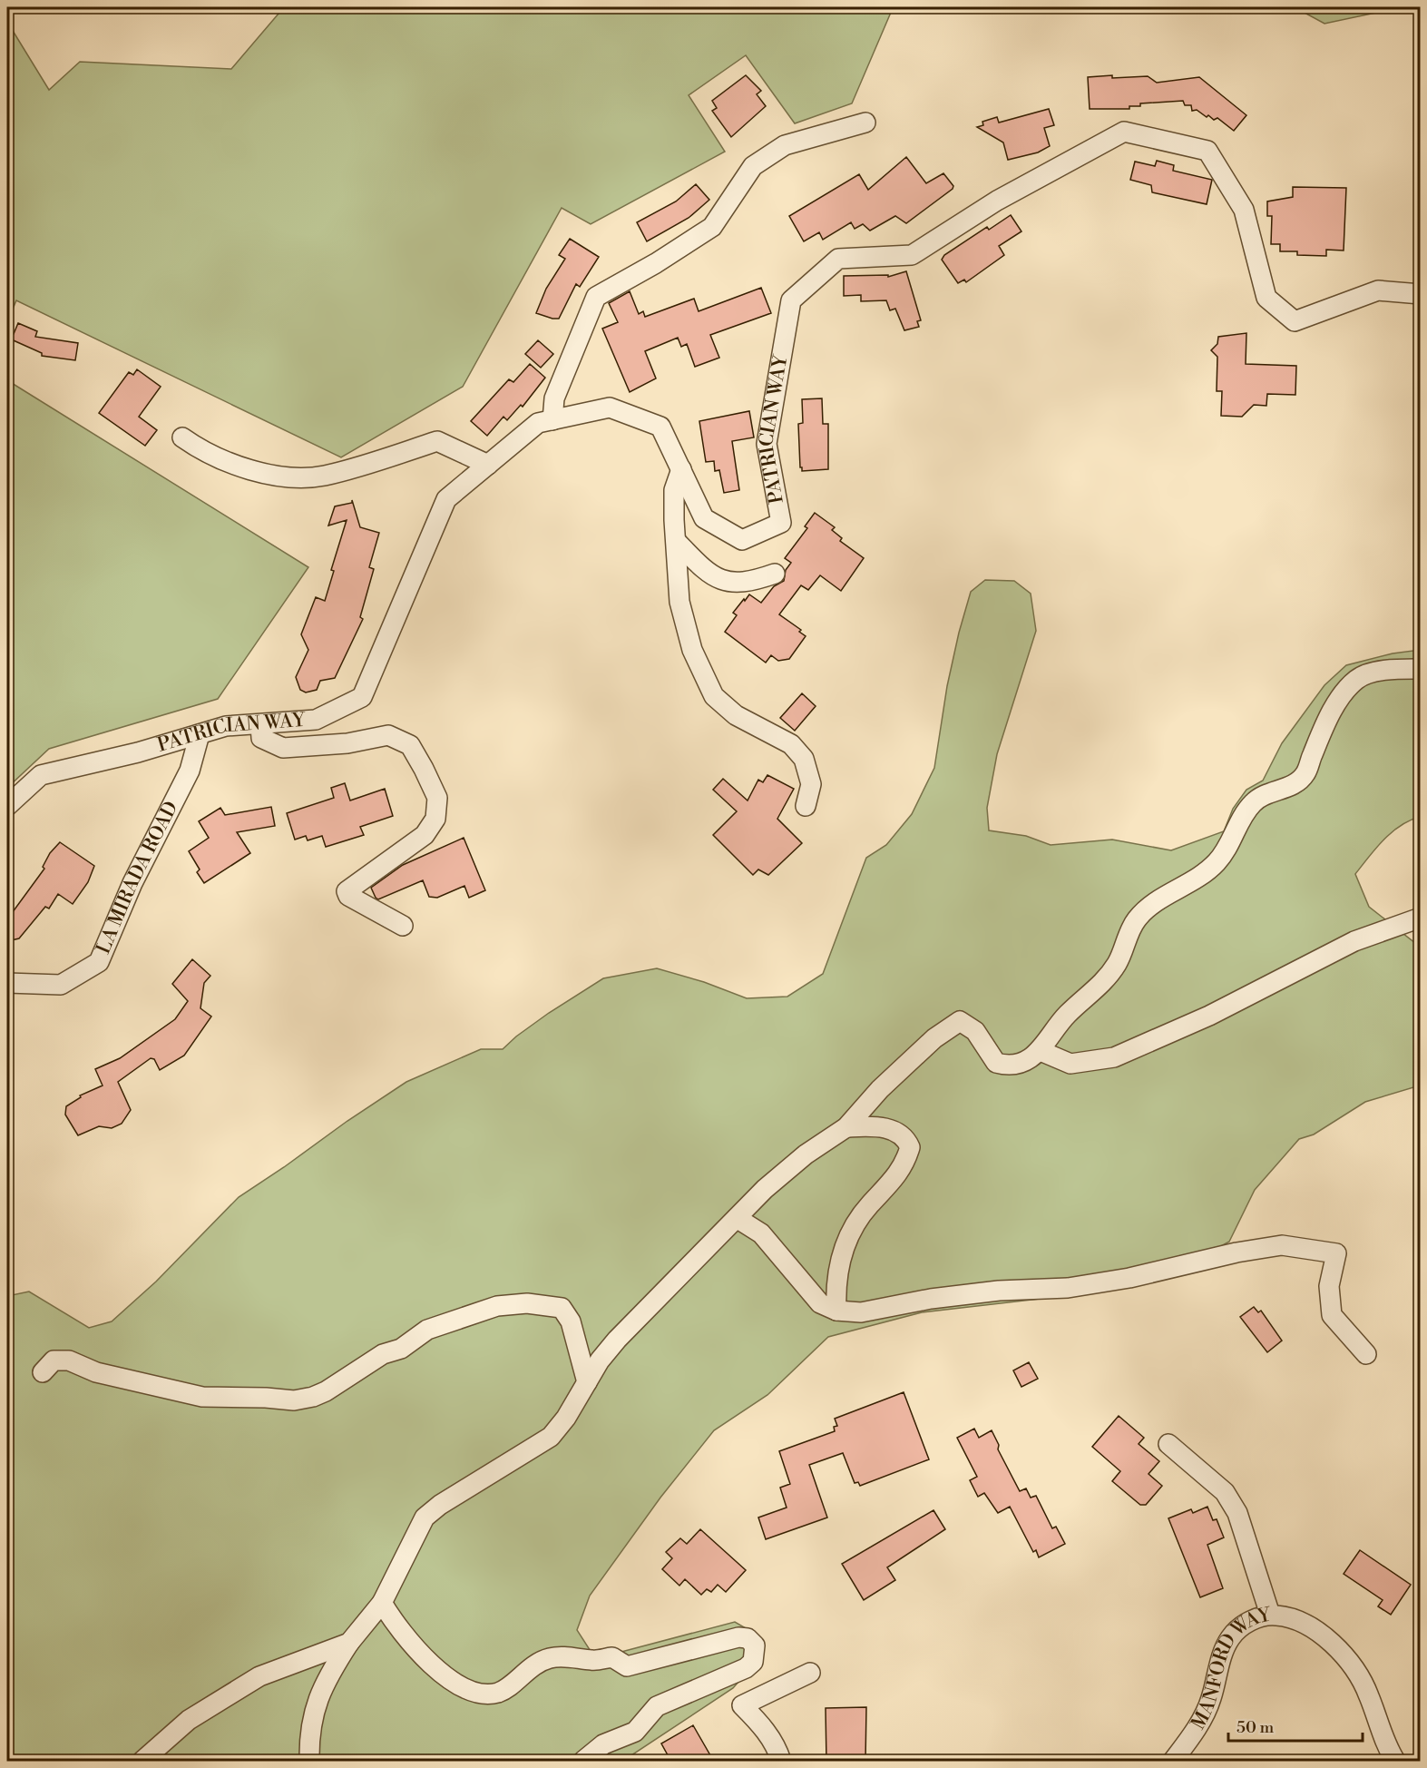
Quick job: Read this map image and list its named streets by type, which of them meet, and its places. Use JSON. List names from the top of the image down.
{
  "streets": {
    "street": ["PATRICIAN WAY", "LA MIRADA ROAD", "MANFORD WAY"]
  },
  "crossings": [
    ["PATRICIAN WAY", "LA MIRADA ROAD"]
  ],
  "scale_bar": "50 m"
}
